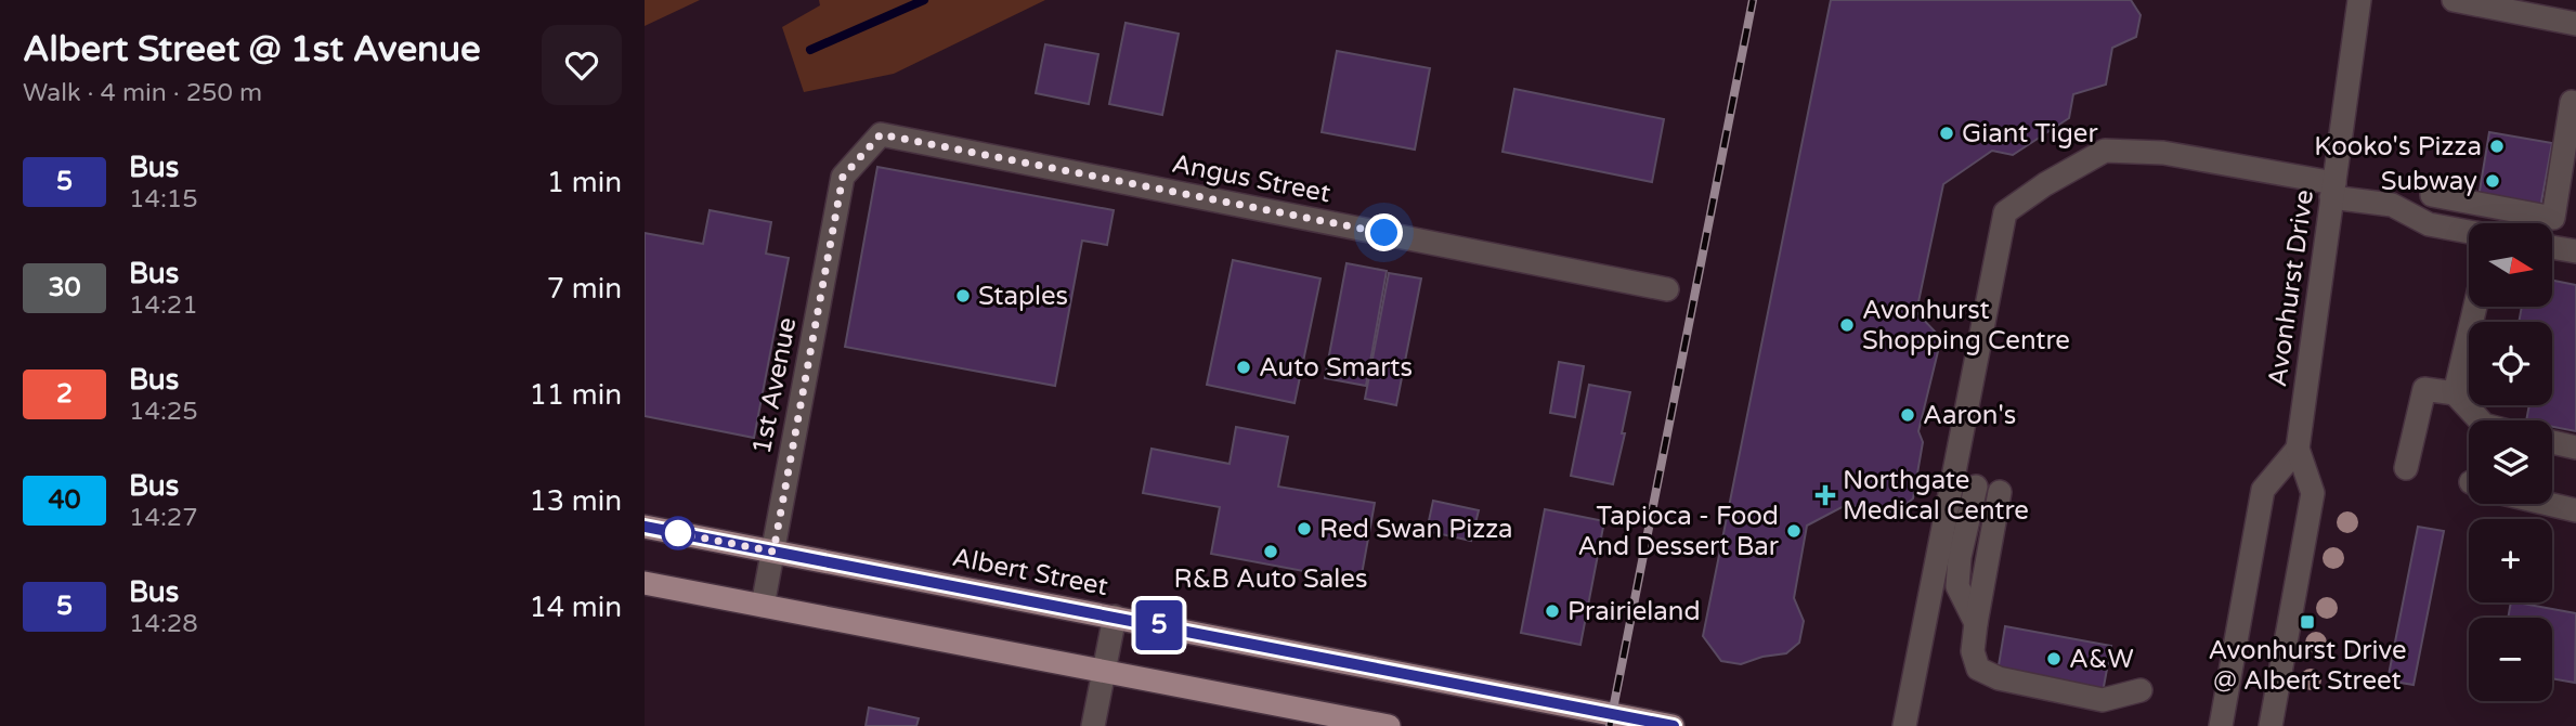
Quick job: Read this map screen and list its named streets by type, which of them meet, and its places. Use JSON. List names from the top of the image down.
{
  "streets": {
    "main road": ["Albert Street"],
    "street": ["Angus Street", "Avonhurst Drive", "1st Avenue"]
  },
  "crossings": [
    ["Angus Street", "1st Avenue"],
    ["1st Avenue", "Albert Street"]
  ],
  "places": {
    "other": [
      "Giant Tiger",
      "Kooko's Pizza",
      "Subway",
      "Staples",
      "Avonhurst Shopping Centre",
      "Auto Smarts",
      "Aaron's",
      "Red Swan Pizza",
      "Tapioca - Food And Dessert Bar",
      "R&B Auto Sales",
      "Prairieland",
      "A&W"
    ],
    "health": ["Northgate Medical Centre"],
    "transit": ["Avonhurst Drive @ Albert Street"]
  },
  "lines": ["bus line 5"],
  "north": "right",
  "page": {
    "heading": ["Albert Street @ 1st Avenue", "Walk · 4 min · 250 m"],
    "on_map": "5",
    "list": [
      {
        "mark": "5",
        "name": "Bus",
        "note": "14:15",
        "value": "1 min"
      },
      {
        "mark": "30",
        "name": "Bus",
        "note": "14:21",
        "value": "7 min"
      },
      {
        "mark": "2",
        "name": "Bus",
        "note": "14:25",
        "value": "11 min"
      },
      {
        "mark": "40",
        "name": "Bus",
        "note": "14:27",
        "value": "13 min"
      },
      {
        "mark": "5",
        "name": "Bus",
        "note": "14:28",
        "value": "14 min"
      }
    ],
    "map_buttons": ["+", "−"]
  }
}
